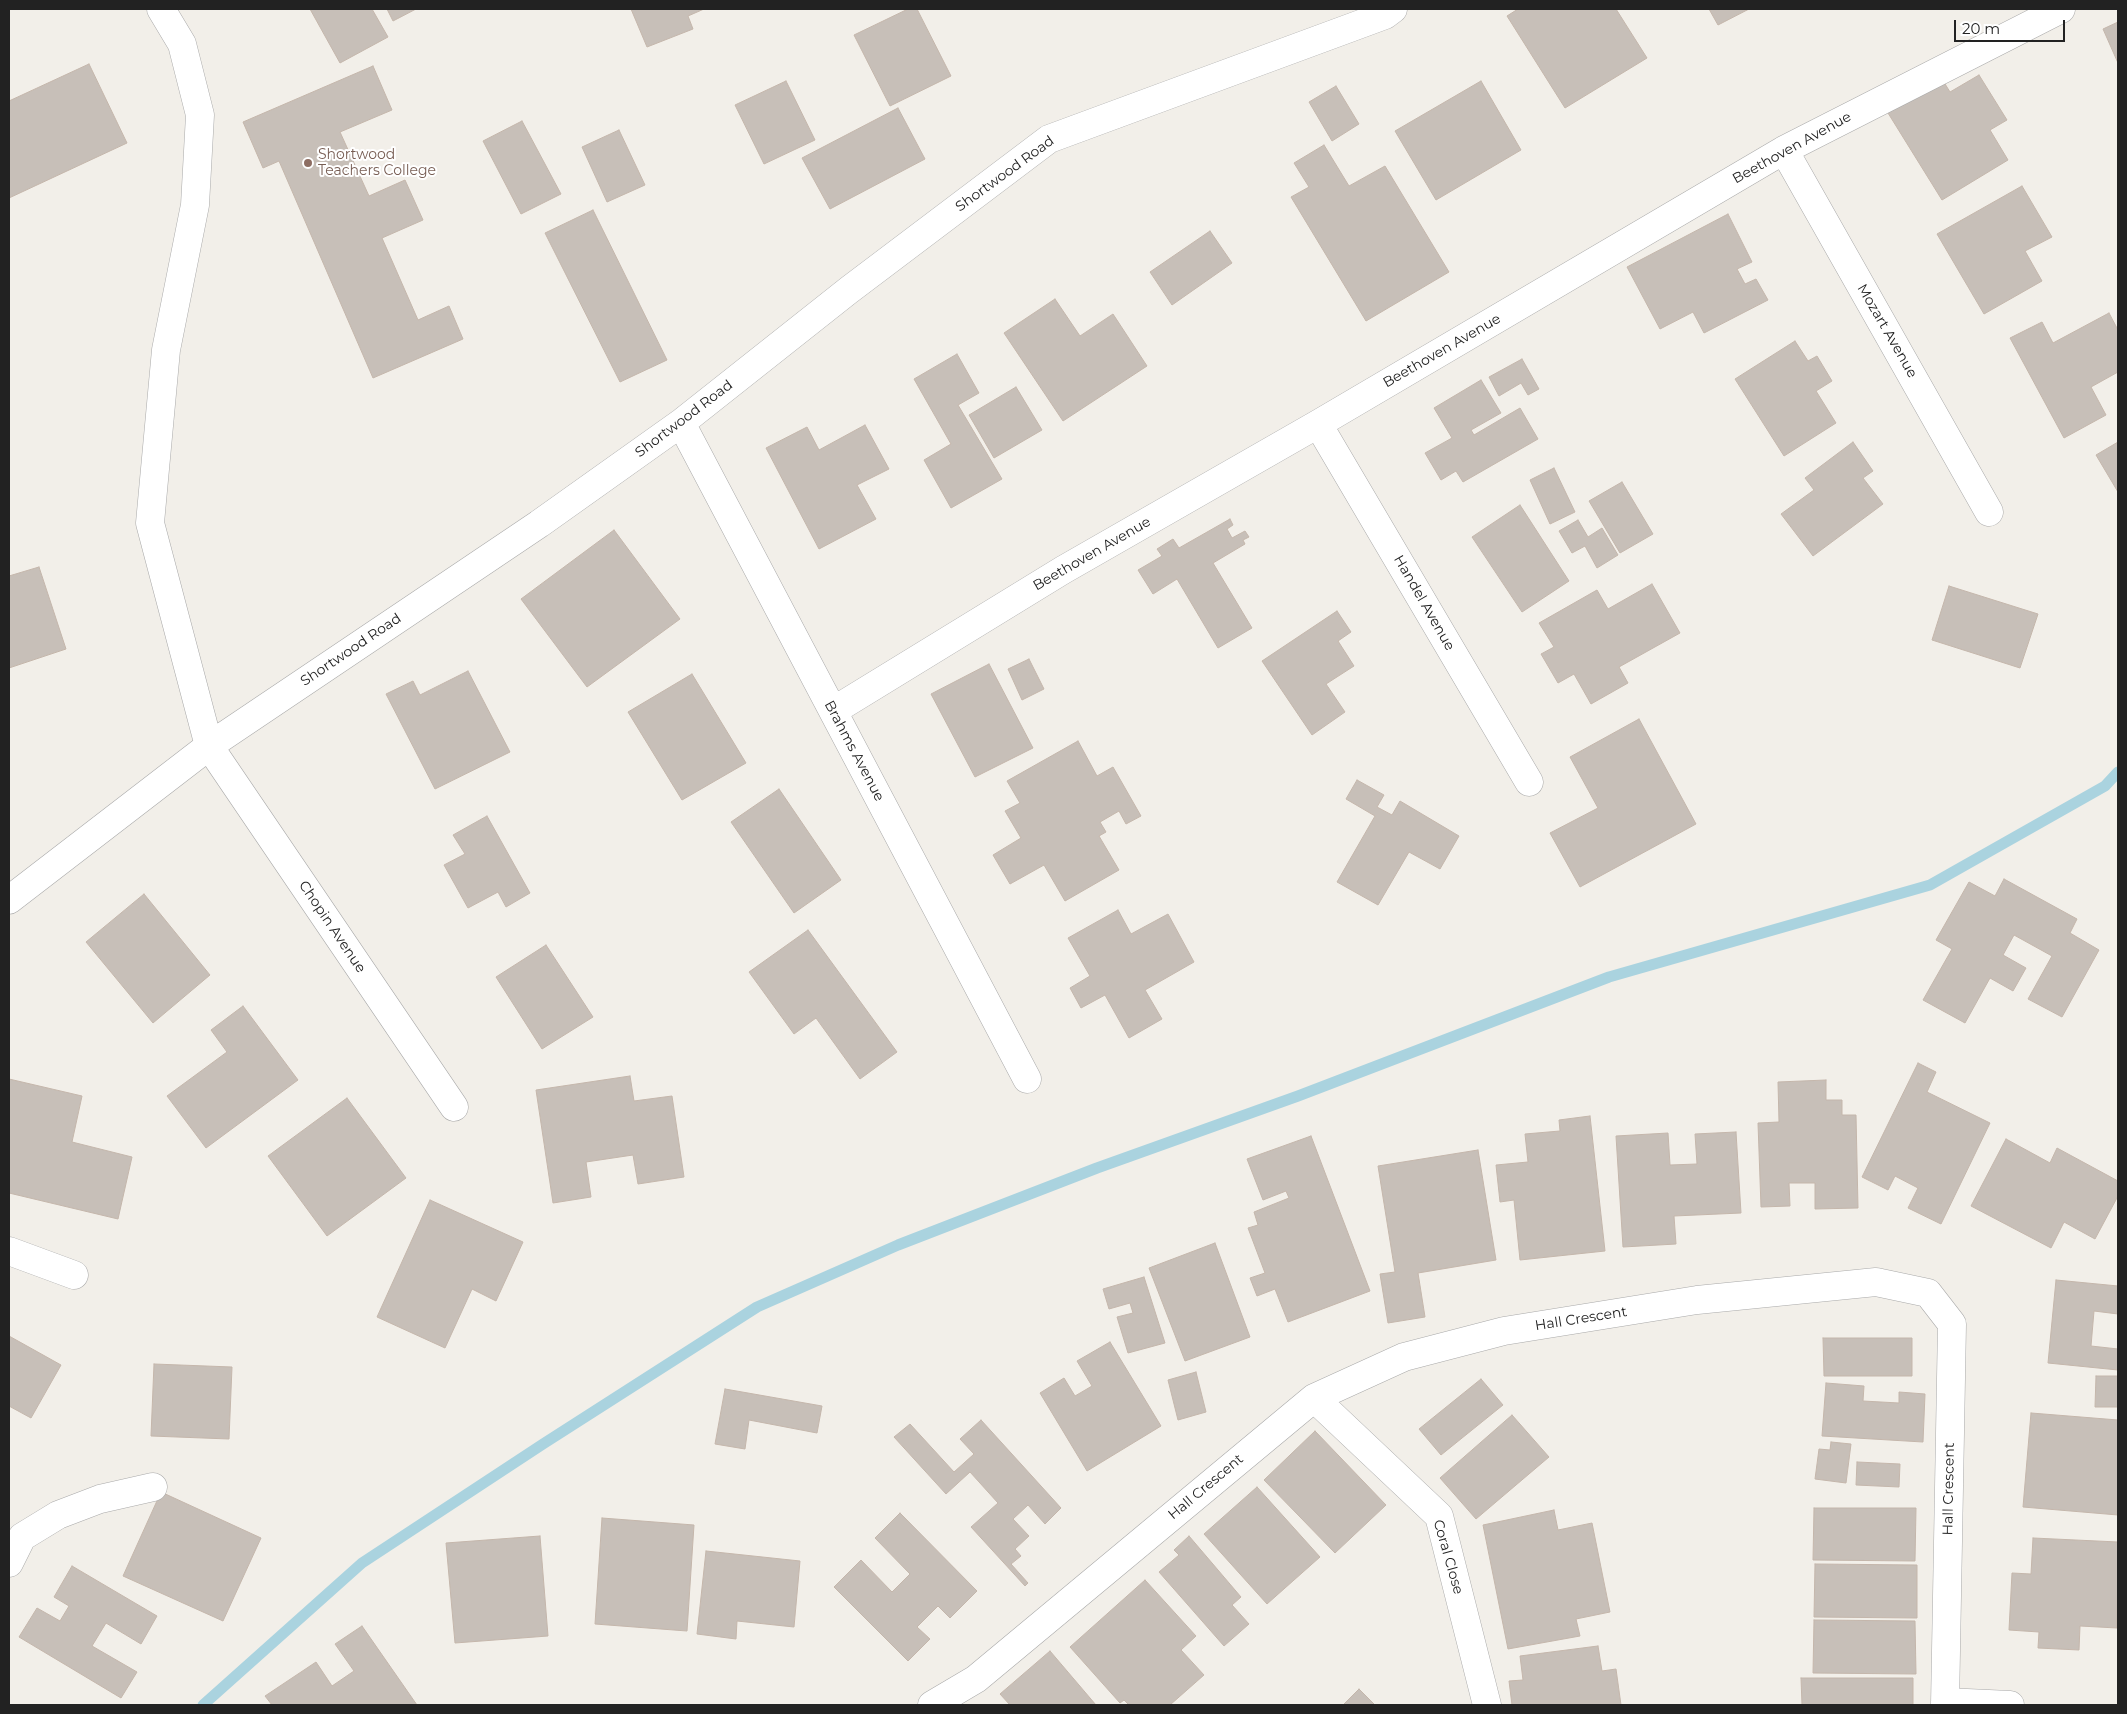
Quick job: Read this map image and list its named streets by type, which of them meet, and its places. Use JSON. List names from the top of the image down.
{
  "streets": {
    "street": [
      "Beethoven Avenue",
      "Shortwood Road",
      "Mozart Avenue",
      "Handel Avenue",
      "Brahms Avenue",
      "Chopin Avenue",
      "Hall Crescent",
      "Coral Close"
    ]
  },
  "crossings": [
    ["Beethoven Avenue", "Mozart Avenue"],
    ["Beethoven Avenue", "Handel Avenue"],
    ["Beethoven Avenue", "Brahms Avenue"],
    ["Shortwood Road", "Brahms Avenue"],
    ["Shortwood Road", "Chopin Avenue"],
    ["Hall Crescent", "Coral Close"]
  ],
  "places": ["Shortwood Teachers College"],
  "scale_bar": "20 m"
}
